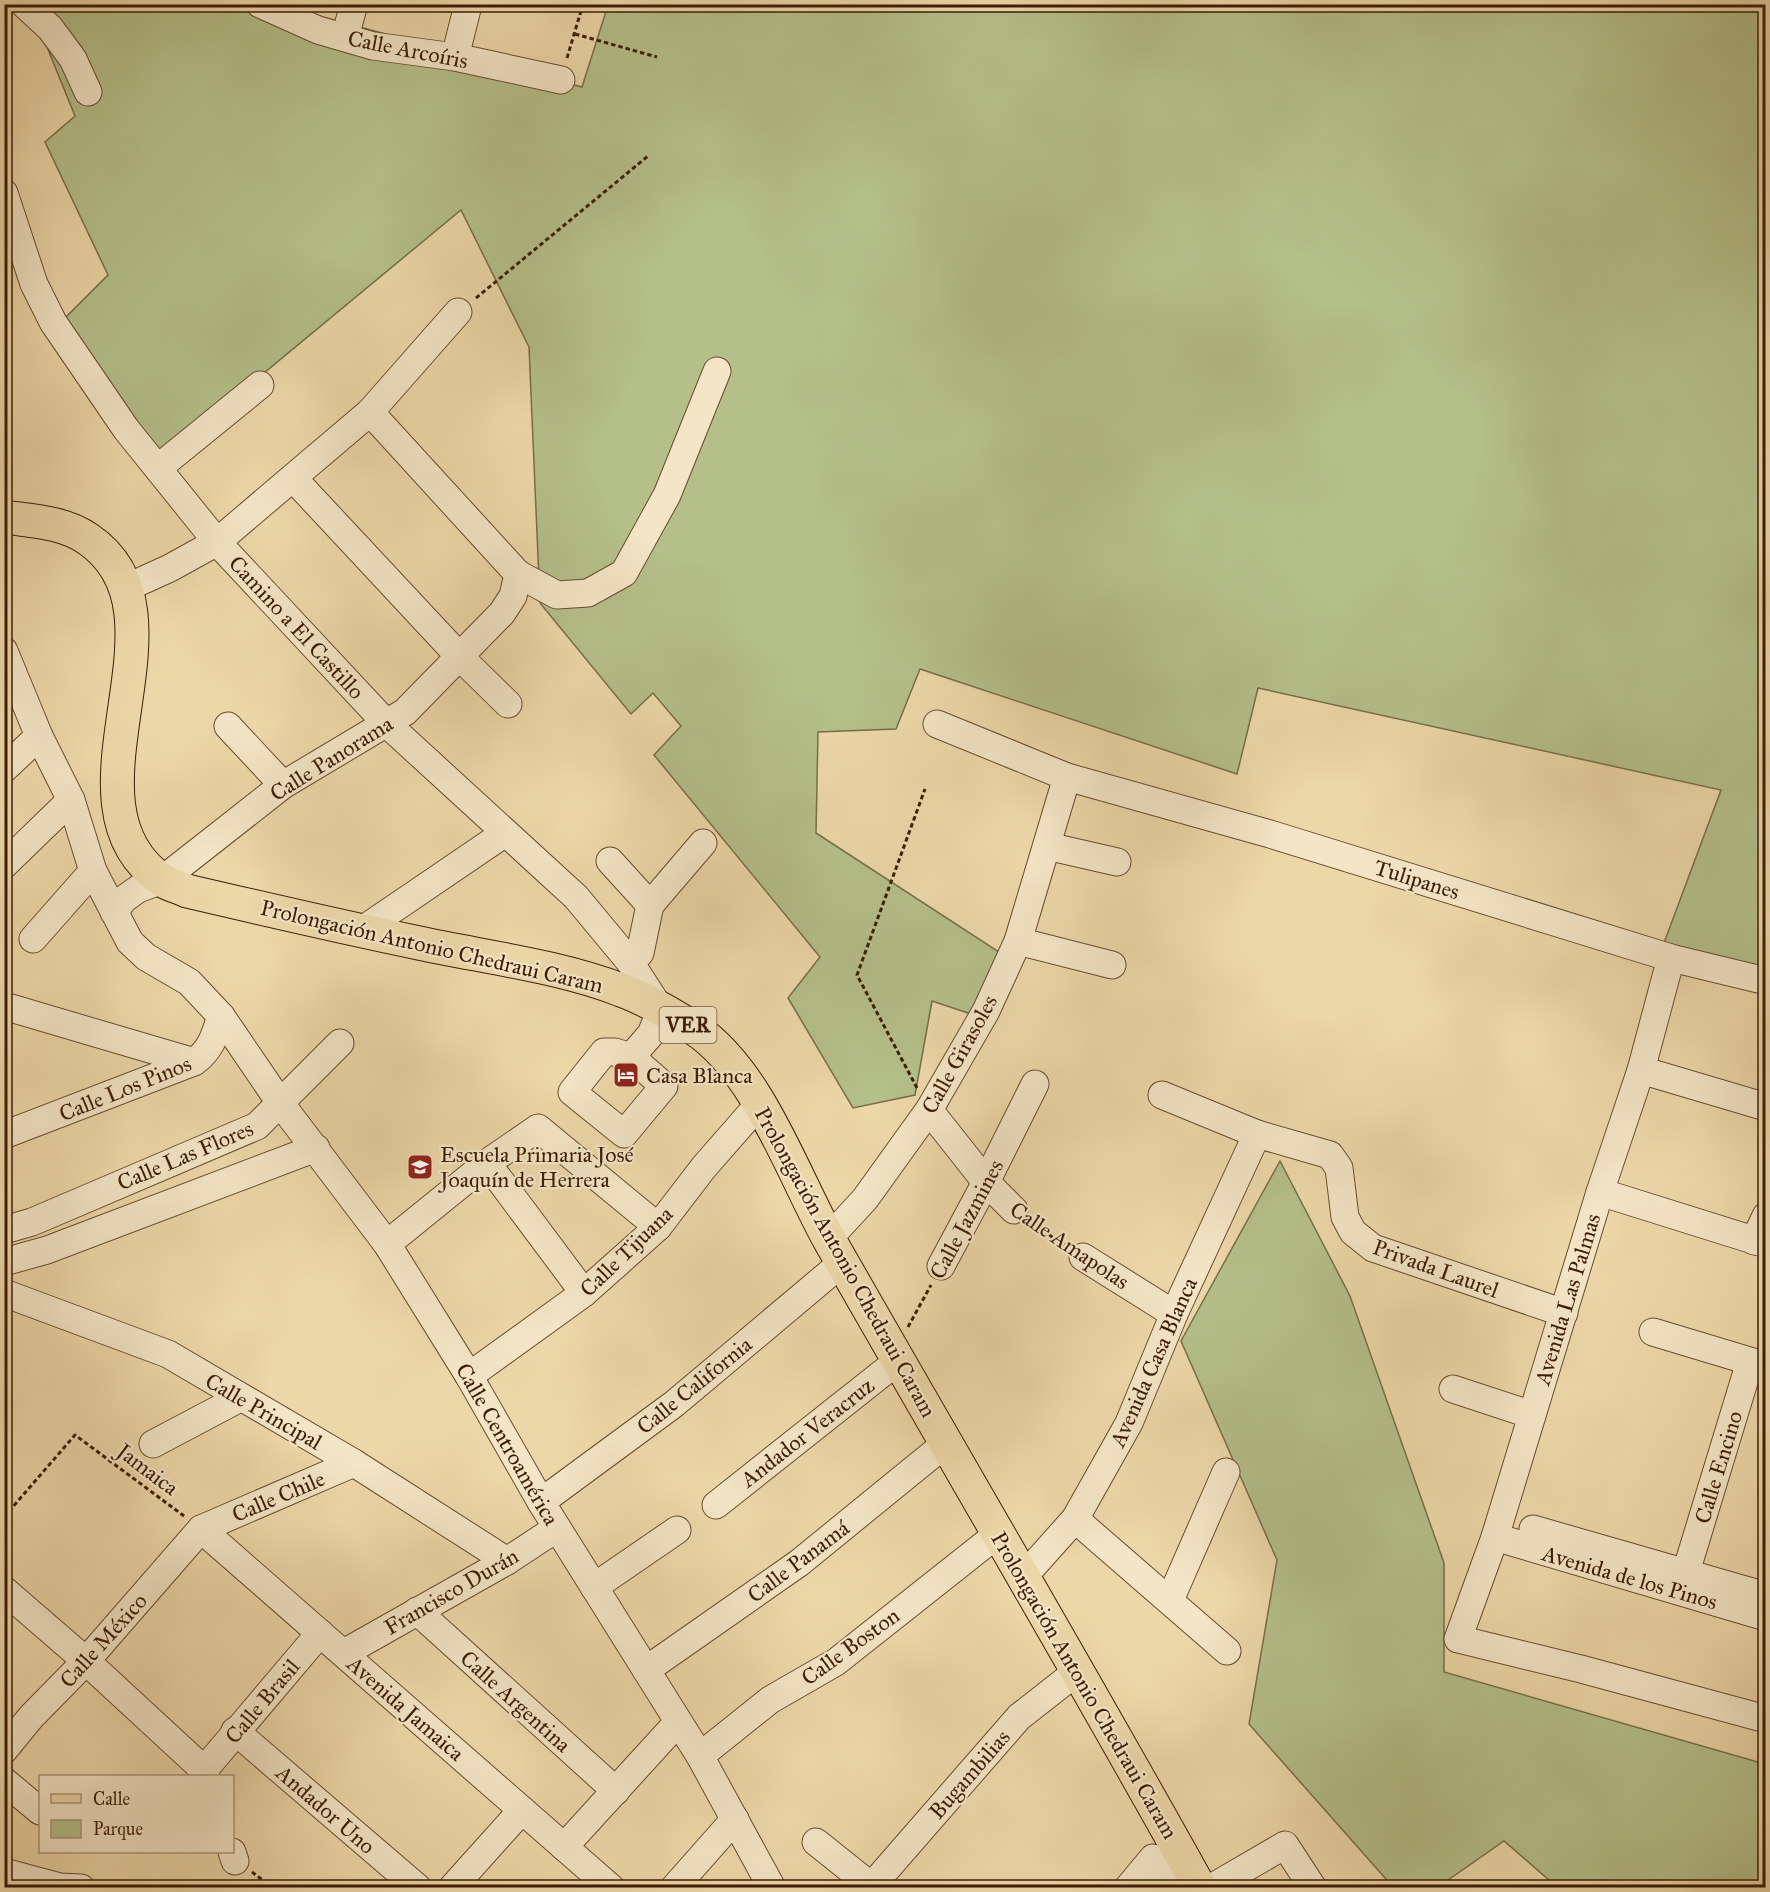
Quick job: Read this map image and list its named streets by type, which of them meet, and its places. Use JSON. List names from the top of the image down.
{
  "streets": {
    "main road": ["Prolongación Antonio Chedraui Caram", "VER"],
    "street": [
      "Calle Arcoíris",
      "Camino a El Castillo",
      "Calle Panorama",
      "Tulipanes",
      "Calle Girasoles",
      "Calle Los Pinos",
      "Calle Las Flores",
      "Calle Jazmines",
      "Calle Amapolas",
      "Calle Tijuana",
      "Privada Laurel",
      "Avenida Las Palmas",
      "Avenida Casa Blanca",
      "Calle California",
      "Calle Principal",
      "Andador Veracruz",
      "Calle Centroamérica",
      "Calle Encino",
      "Calle Chile",
      "Calle Panamá",
      "Avenida de los Pinos",
      "Francisco Durán",
      "Calle México",
      "Calle Boston",
      "Calle Brasil",
      "Calle Argentina",
      "Avenida Jamaica",
      "Bugambilias",
      "Andador Uno"
    ],
    "path": ["Jamaica"]
  },
  "crossings": [
    ["Camino a El Castillo", "Calle Panorama"],
    ["Camino a El Castillo", "Prolongación Antonio Chedraui Caram"],
    ["Calle Panorama", "Prolongación Antonio Chedraui Caram"],
    ["Calle Panorama", "Calle Centroamérica"],
    ["Tulipanes", "Calle Girasoles"],
    ["Tulipanes", "Avenida Las Palmas"],
    ["Prolongación Antonio Chedraui Caram", "Calle Girasoles"],
    ["Prolongación Antonio Chedraui Caram", "Calle Jazmines"],
    ["Prolongación Antonio Chedraui Caram", "Calle Tijuana"],
    ["Prolongación Antonio Chedraui Caram", "Avenida Casa Blanca"],
    ["Prolongación Antonio Chedraui Caram", "Calle California"],
    ["Prolongación Antonio Chedraui Caram", "Andador Veracruz"],
    ["Prolongación Antonio Chedraui Caram", "Calle Panamá"],
    ["Prolongación Antonio Chedraui Caram", "Calle Boston"],
    ["Prolongación Antonio Chedraui Caram", "Bugambilias"],
    ["Calle Girasoles", "Calle Amapolas"],
    ["Calle Girasoles", "Calle California"],
    ["Calle Los Pinos", "Calle Centroamérica"],
    ["Calle Las Flores", "Calle Centroamérica"],
    ["Calle Jazmines", "Calle Amapolas"],
    ["Calle Jazmines", "Andador Veracruz"],
    ["Calle Amapolas", "Avenida Casa Blanca"],
    ["Calle Tijuana", "Calle Centroamérica"],
    ["Privada Laurel", "Avenida Las Palmas"],
    ["Privada Laurel", "Avenida Casa Blanca"],
    ["Avenida Las Palmas", "Avenida de los Pinos"],
    ["Calle California", "Calle Centroamérica"],
    ["Calle Principal", "Calle Chile"],
    ["Calle Principal", "Francisco Durán"],
    ["Calle Centroamérica", "Calle Panamá"],
    ["Calle Centroamérica", "Francisco Durán"],
    ["Calle Centroamérica", "Calle Boston"],
    ["Calle Encino", "Avenida de los Pinos"],
    ["Jamaica", "Calle Chile"],
    ["Jamaica", "Calle México"],
    ["Jamaica", "Avenida Jamaica"],
    ["Calle Chile", "Calle México"],
    ["Calle Chile", "Avenida Jamaica"],
    ["Francisco Durán", "Calle Argentina"],
    ["Francisco Durán", "Avenida Jamaica"],
    ["Calle México", "Avenida Jamaica"],
    ["Calle Brasil", "Avenida Jamaica"],
    ["Calle Brasil", "Andador Uno"]
  ],
  "places": {
    "hotel": ["Casa Blanca"],
    "school or university": ["Escuela Primaria José Joaquín de Herrera"]
  },
  "legend": ["Calle", "Parque"]
}
